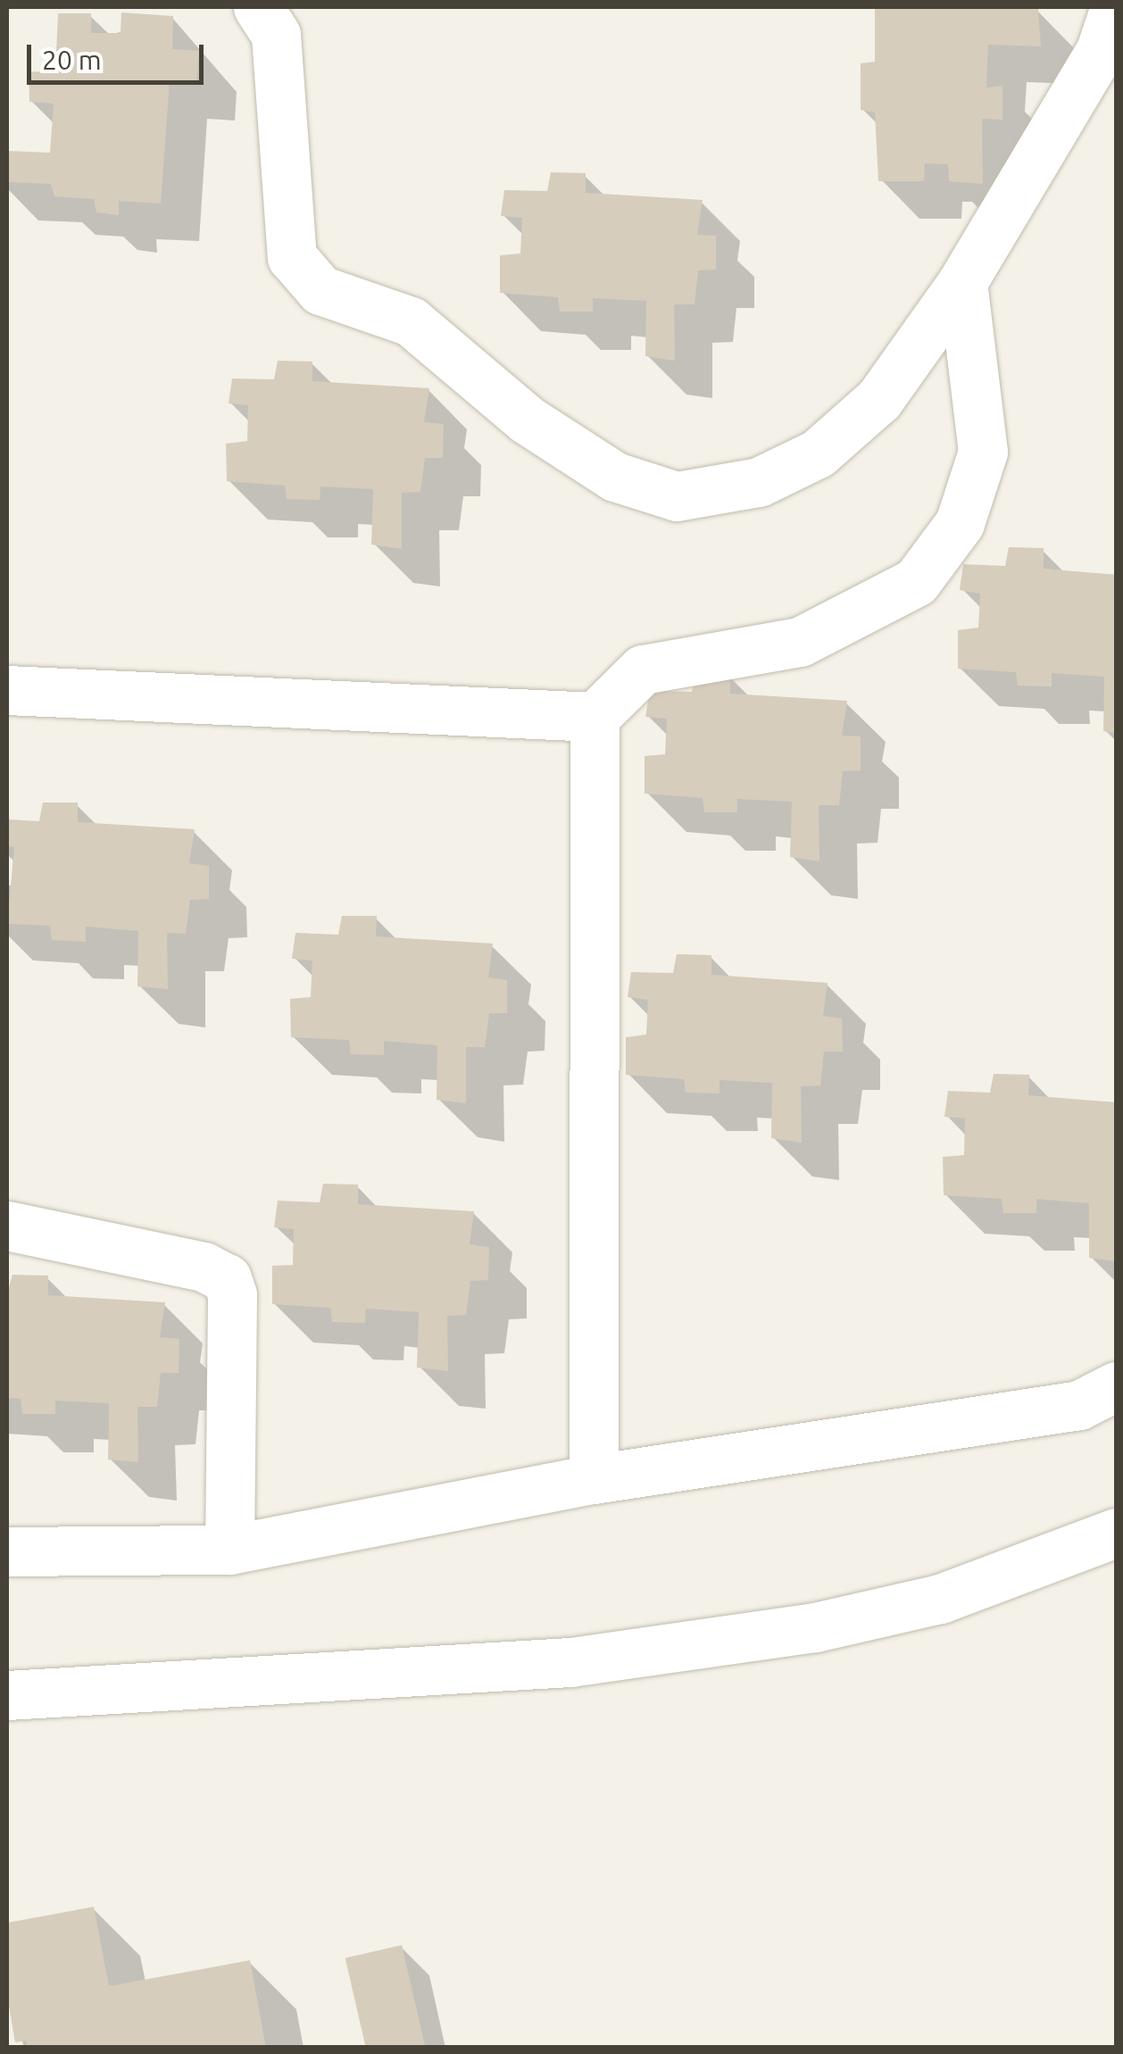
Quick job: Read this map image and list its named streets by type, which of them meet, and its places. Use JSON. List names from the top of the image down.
{
  "scale_bar": "20 m"
}
